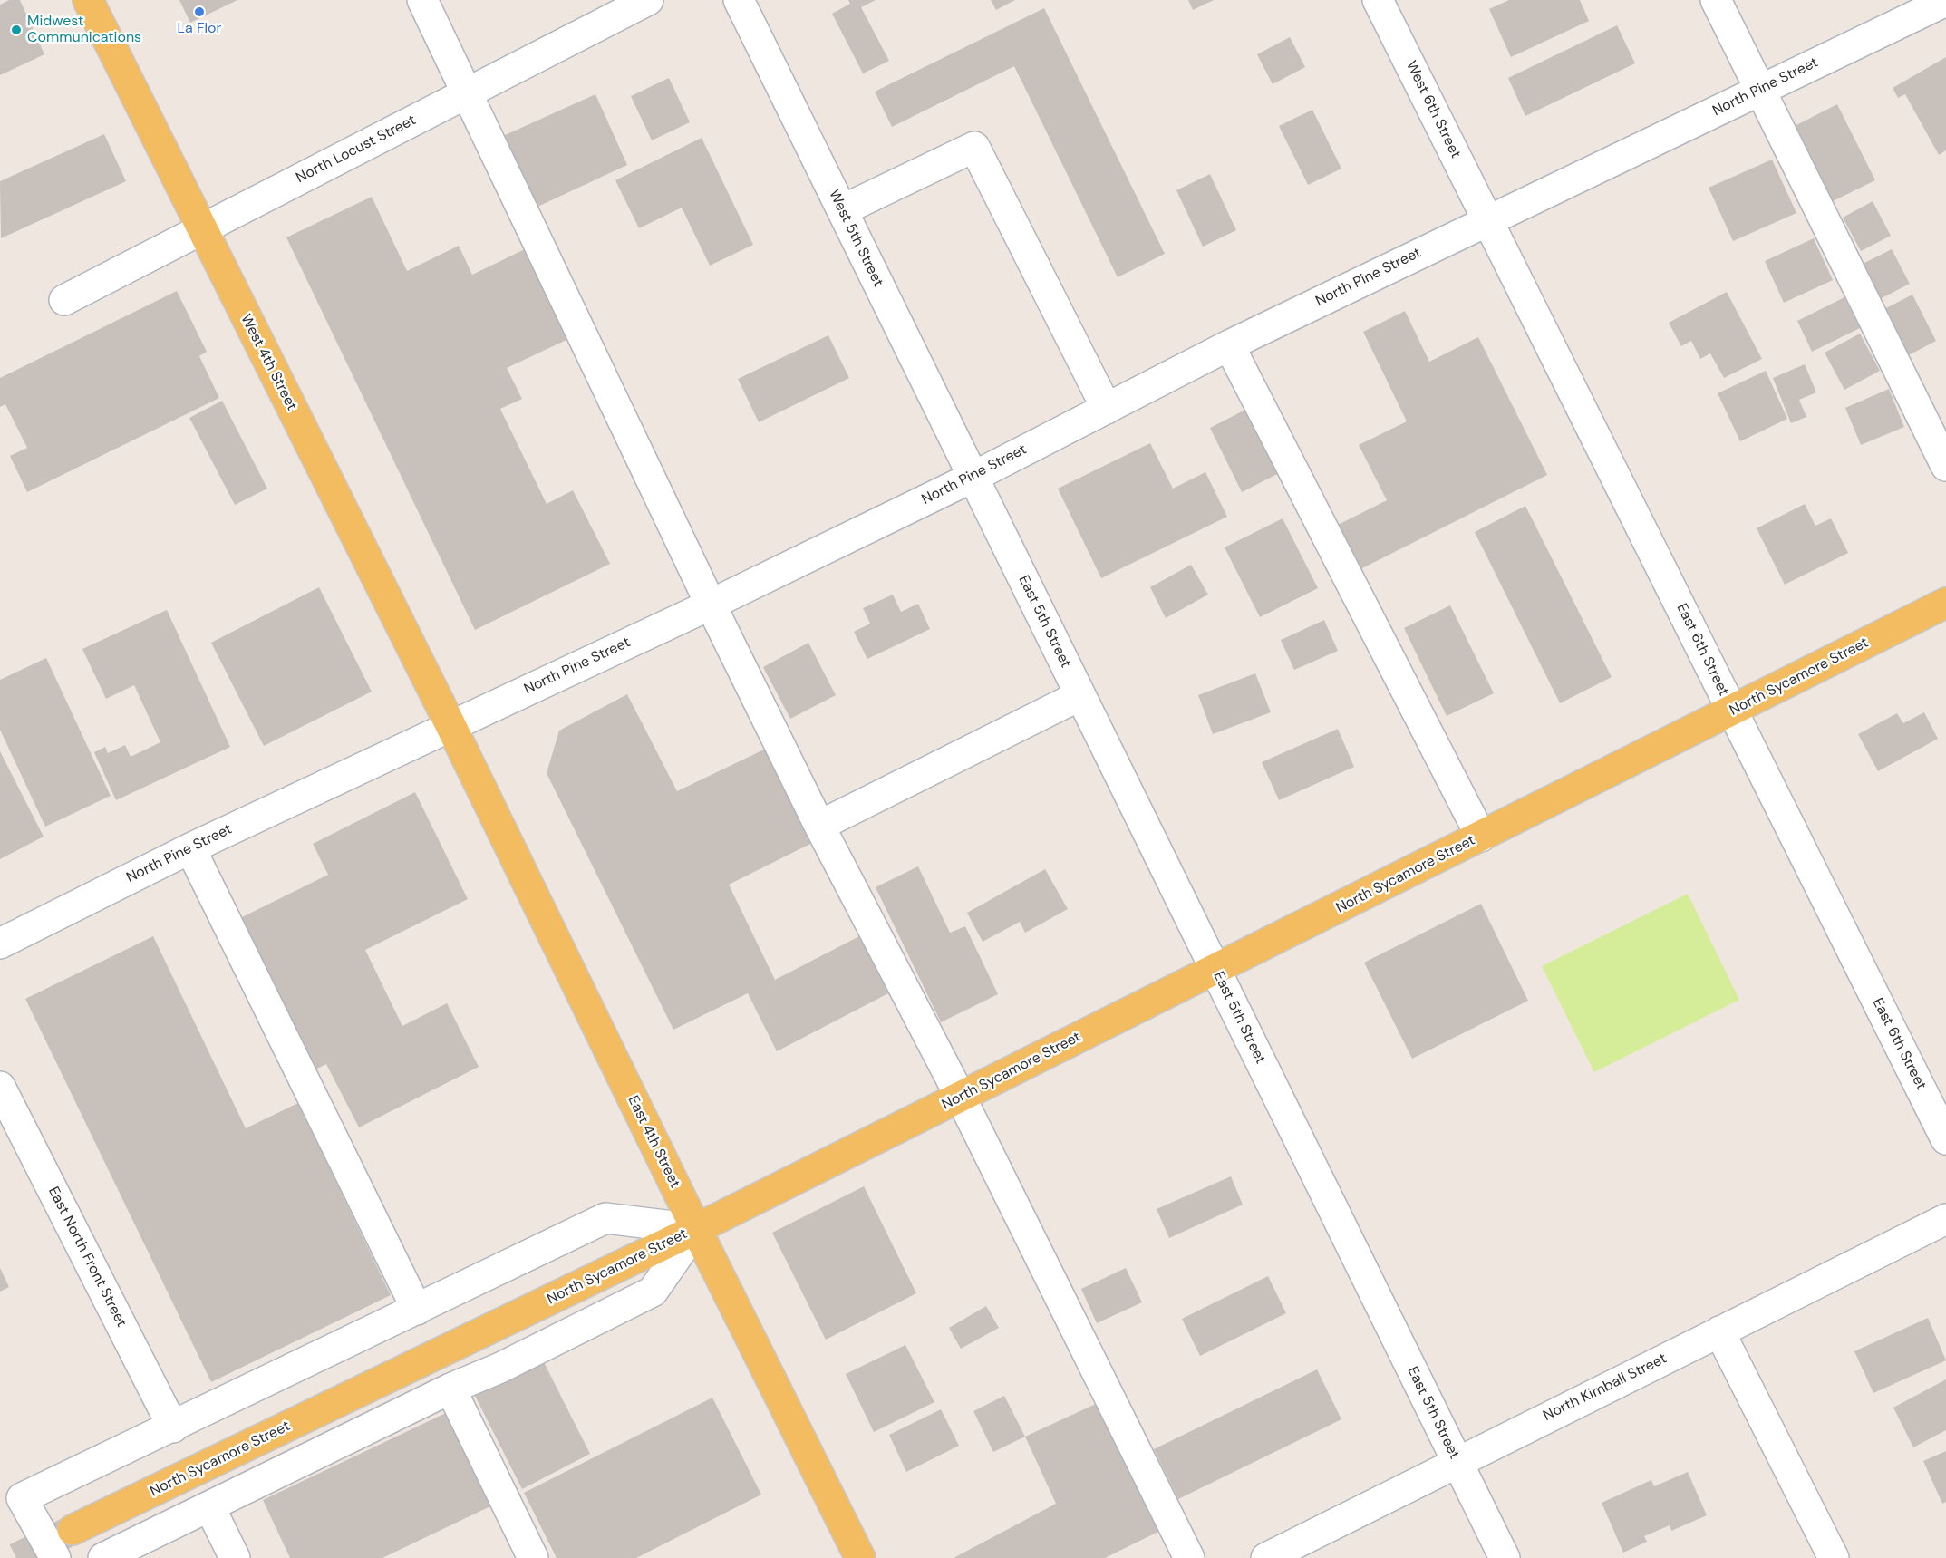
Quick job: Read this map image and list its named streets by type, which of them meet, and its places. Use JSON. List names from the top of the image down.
{
  "streets": {
    "main road": ["West 4th Street", "North Sycamore Street", "East 4th Street"],
    "street": [
      "North Pine Street",
      "West 6th Street",
      "North Locust Street",
      "West 5th Street",
      "East 5th Street",
      "East 6th Street",
      "East North Front Street",
      "North Kimball Street"
    ]
  },
  "crossings": [
    ["North Pine Street", "West 6th Street"],
    ["North Pine Street", "West 5th Street"],
    ["North Pine Street", "West 4th Street"],
    ["North Pine Street", "East 5th Street"],
    ["North Pine Street", "East 6th Street"],
    ["North Pine Street", "East 4th Street"],
    ["West 6th Street", "East 6th Street"],
    ["North Locust Street", "West 4th Street"],
    ["West 5th Street", "East 5th Street"],
    ["West 4th Street", "East 4th Street"],
    ["East 5th Street", "North Sycamore Street"],
    ["East 5th Street", "North Kimball Street"],
    ["East 6th Street", "North Sycamore Street"],
    ["North Sycamore Street", "East 4th Street"]
  ],
  "places": ["La Flor", "Midwest Communications"]
}
